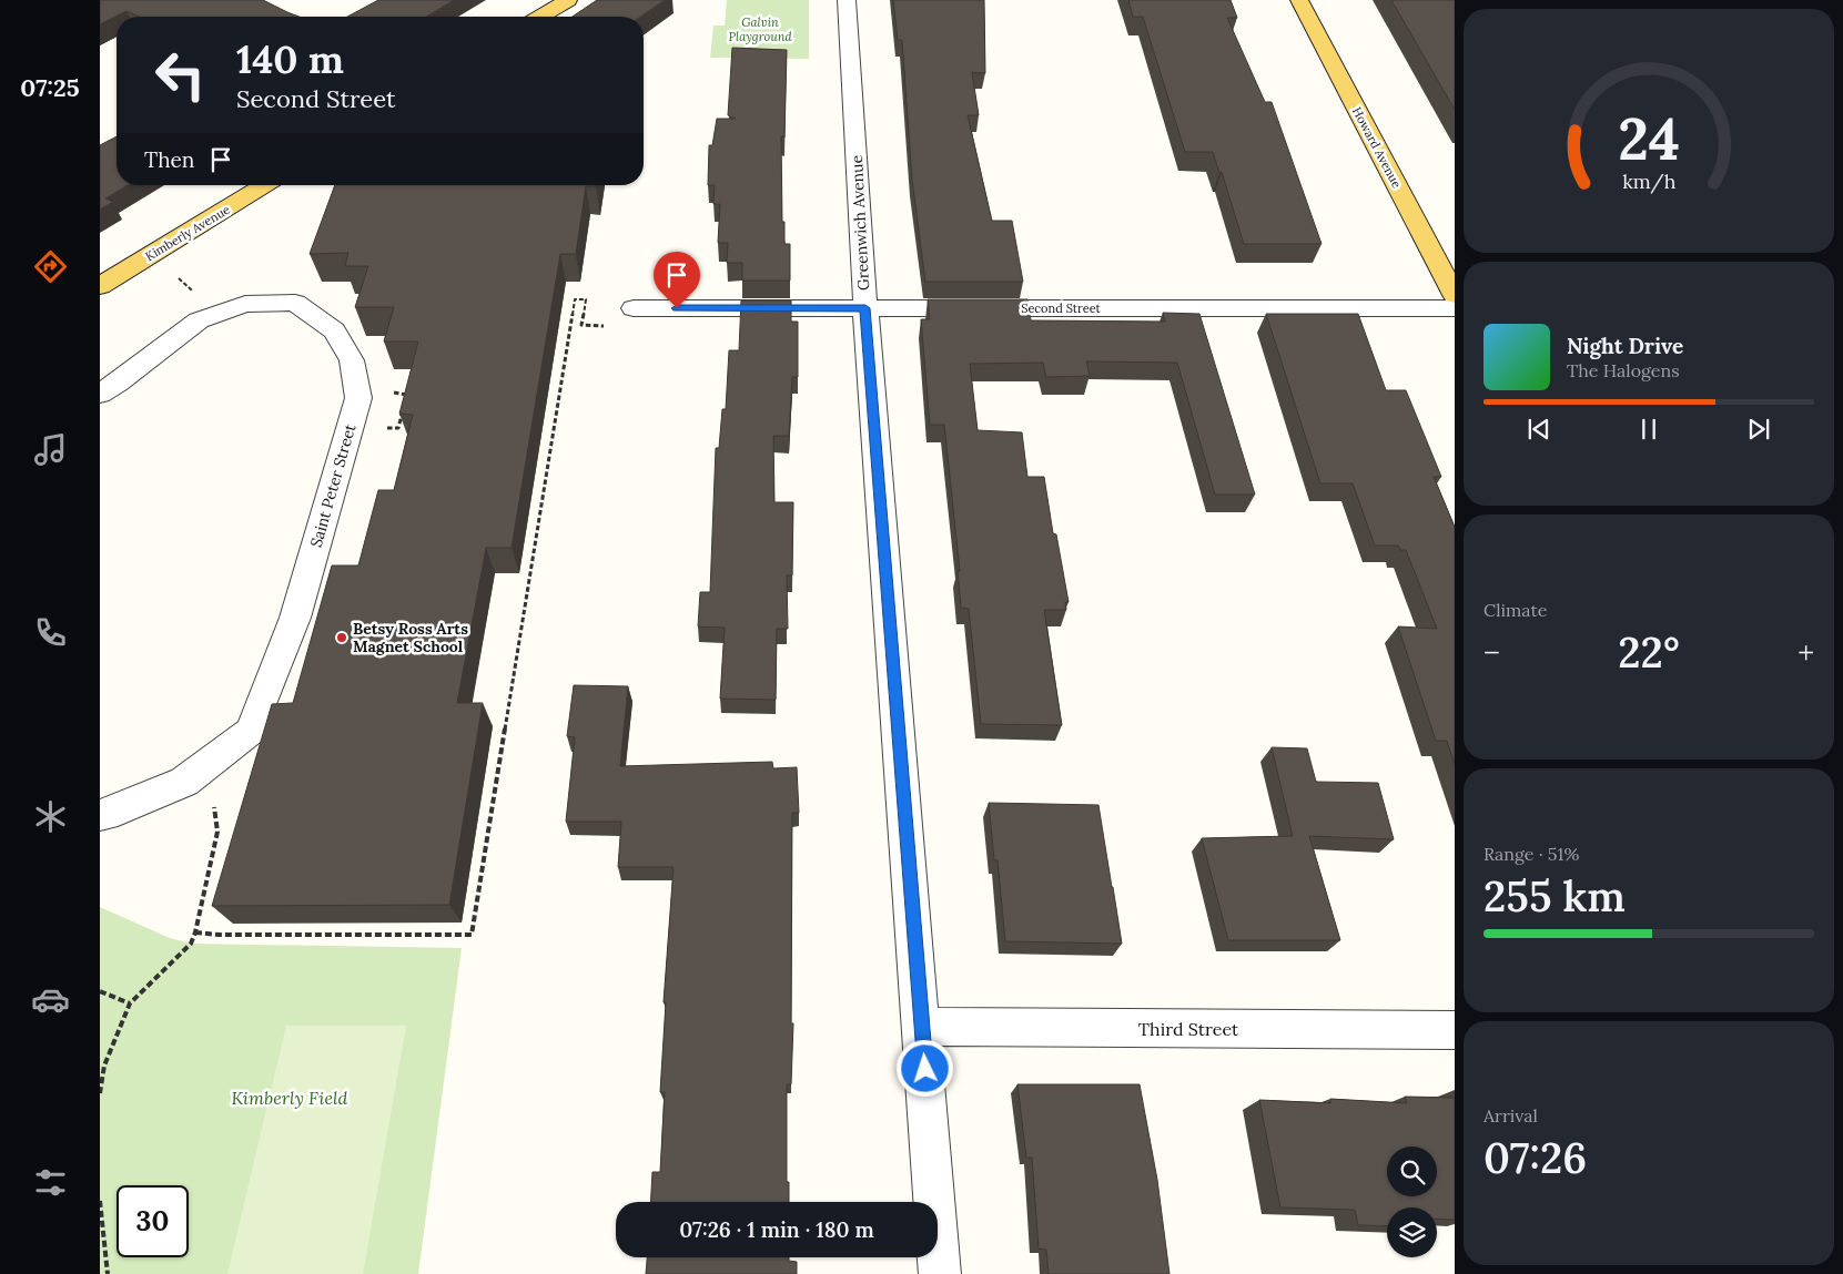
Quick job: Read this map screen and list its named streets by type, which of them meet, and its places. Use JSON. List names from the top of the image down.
{
  "streets": {
    "main road": ["Howard Avenue", "Kimberly Avenue"],
    "street": [
      "Greenwich Avenue",
      "Second Street",
      "Saint Peter Street",
      "Third Street"
    ]
  },
  "crossings": [
    ["Greenwich Avenue", "Second Street"],
    ["Greenwich Avenue", "Third Street"]
  ],
  "parks": ["Galvin Playground", "Kimberly Field"],
  "places": ["Betsy Ross Arts Magnet School"],
  "page": {
    "tabs": "07:25",
    "turn": ["140 m", "Second Street"],
    "then": "Then",
    "song": ["Night Drive", "The Halogens"],
    "tile": [
      "Climate",
      ["Range · 51%", "255 km"],
      ["Arrival", "07:26"]
    ],
    "heat": ["−", "22°", "+"],
    "limit": "30",
    "trip": "07:26 · 1 min · 180 m",
    "gauge": ["24", "km/h"]
  }
}
